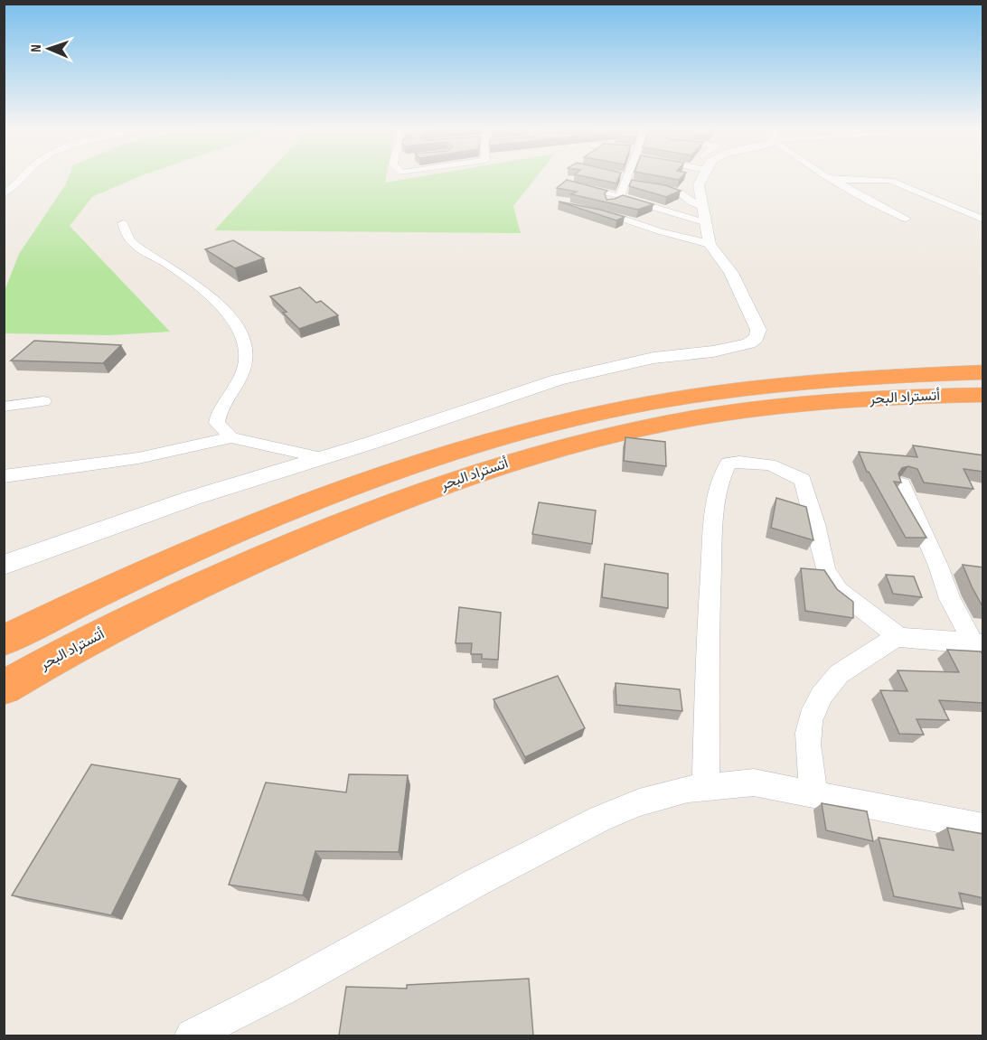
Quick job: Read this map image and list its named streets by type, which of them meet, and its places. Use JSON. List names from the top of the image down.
{
  "streets": {
    "highway": ["أتستراد البحر"]
  },
  "north": "left"
}
